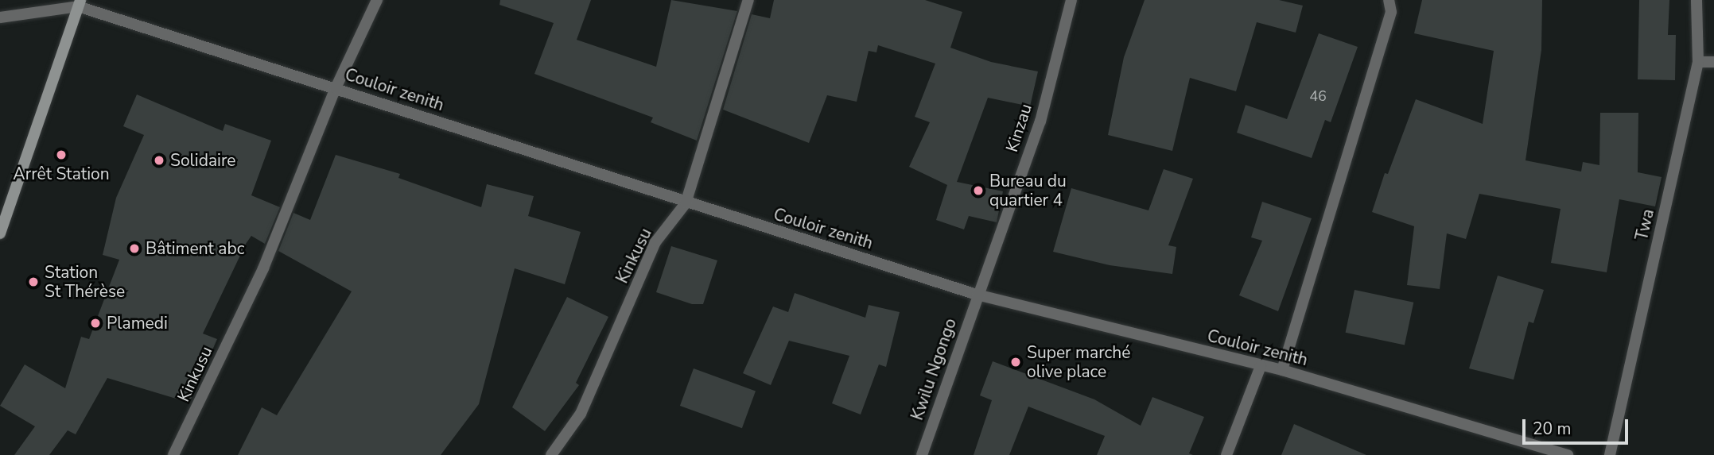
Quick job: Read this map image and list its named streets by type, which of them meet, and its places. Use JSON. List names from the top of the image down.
{
  "streets": {
    "street": [
      "Couloir zenith",
      "Kinzau",
      "Twa",
      "Kinkusu",
      "Kwilu Ngongo"
    ]
  },
  "crossings": [
    ["Couloir zenith", "Kinzau"],
    ["Couloir zenith", "Kinkusu"],
    ["Couloir zenith", "Kwilu Ngongo"],
    ["Kinzau", "Kwilu Ngongo"]
  ],
  "places": [
    "Arrêt Station",
    "Solidaire",
    "Bureau du quartier 4",
    "Bâtiment abc",
    "Station St Thérèse",
    "Plamedi",
    "Super marché olive place"
  ],
  "house_numbers": ["46"],
  "scale_bar": "20 m"
}
